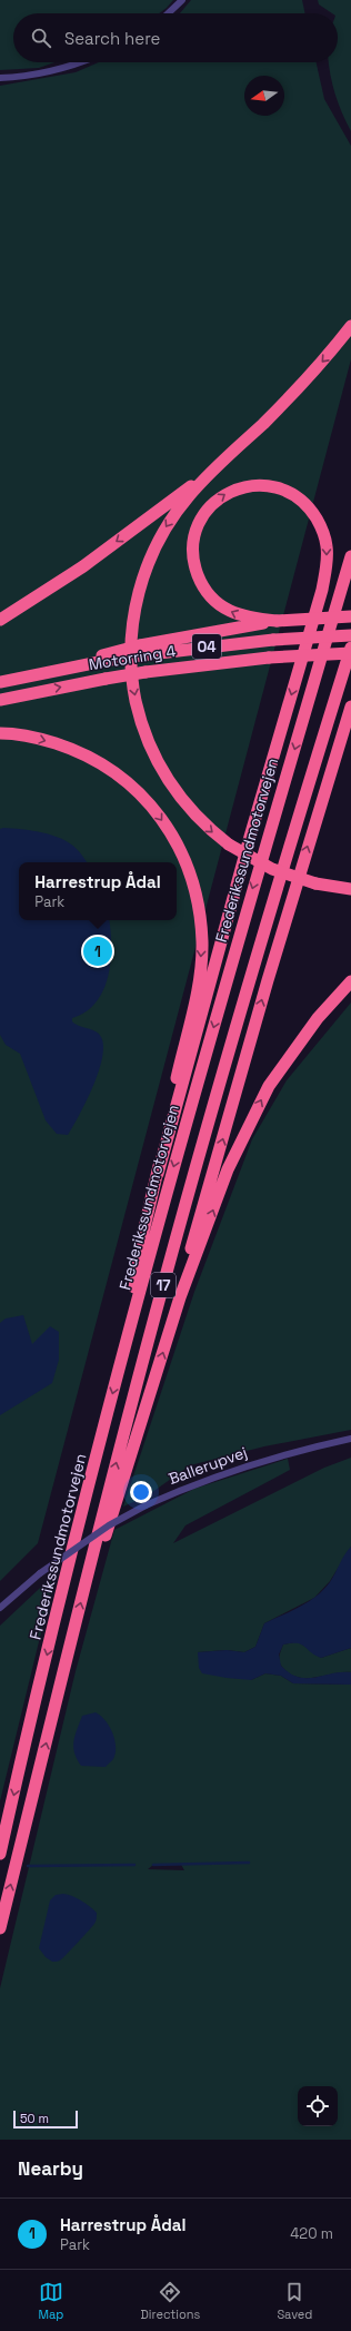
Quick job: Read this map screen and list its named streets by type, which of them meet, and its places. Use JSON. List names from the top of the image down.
{
  "streets": {
    "highway": [
      "O4",
      "Motorring 4",
      "Frederikssundmotorvejen",
      "17"
    ],
    "street": ["Ballerupvej"]
  },
  "scale_bar": "50 m",
  "north": "left",
  "page": {
    "search": "Search here",
    "popup": ["Harrestrup Ådal", "Park"],
    "pins": "1",
    "scale": "50 m",
    "heading": "Nearby",
    "list": [
      {
        "mark": "1",
        "name": "Harrestrup Ådal",
        "note": "Park",
        "value": "420 m"
      }
    ],
    "nav": ["Map", "Directions", "Saved"]
  }
}
